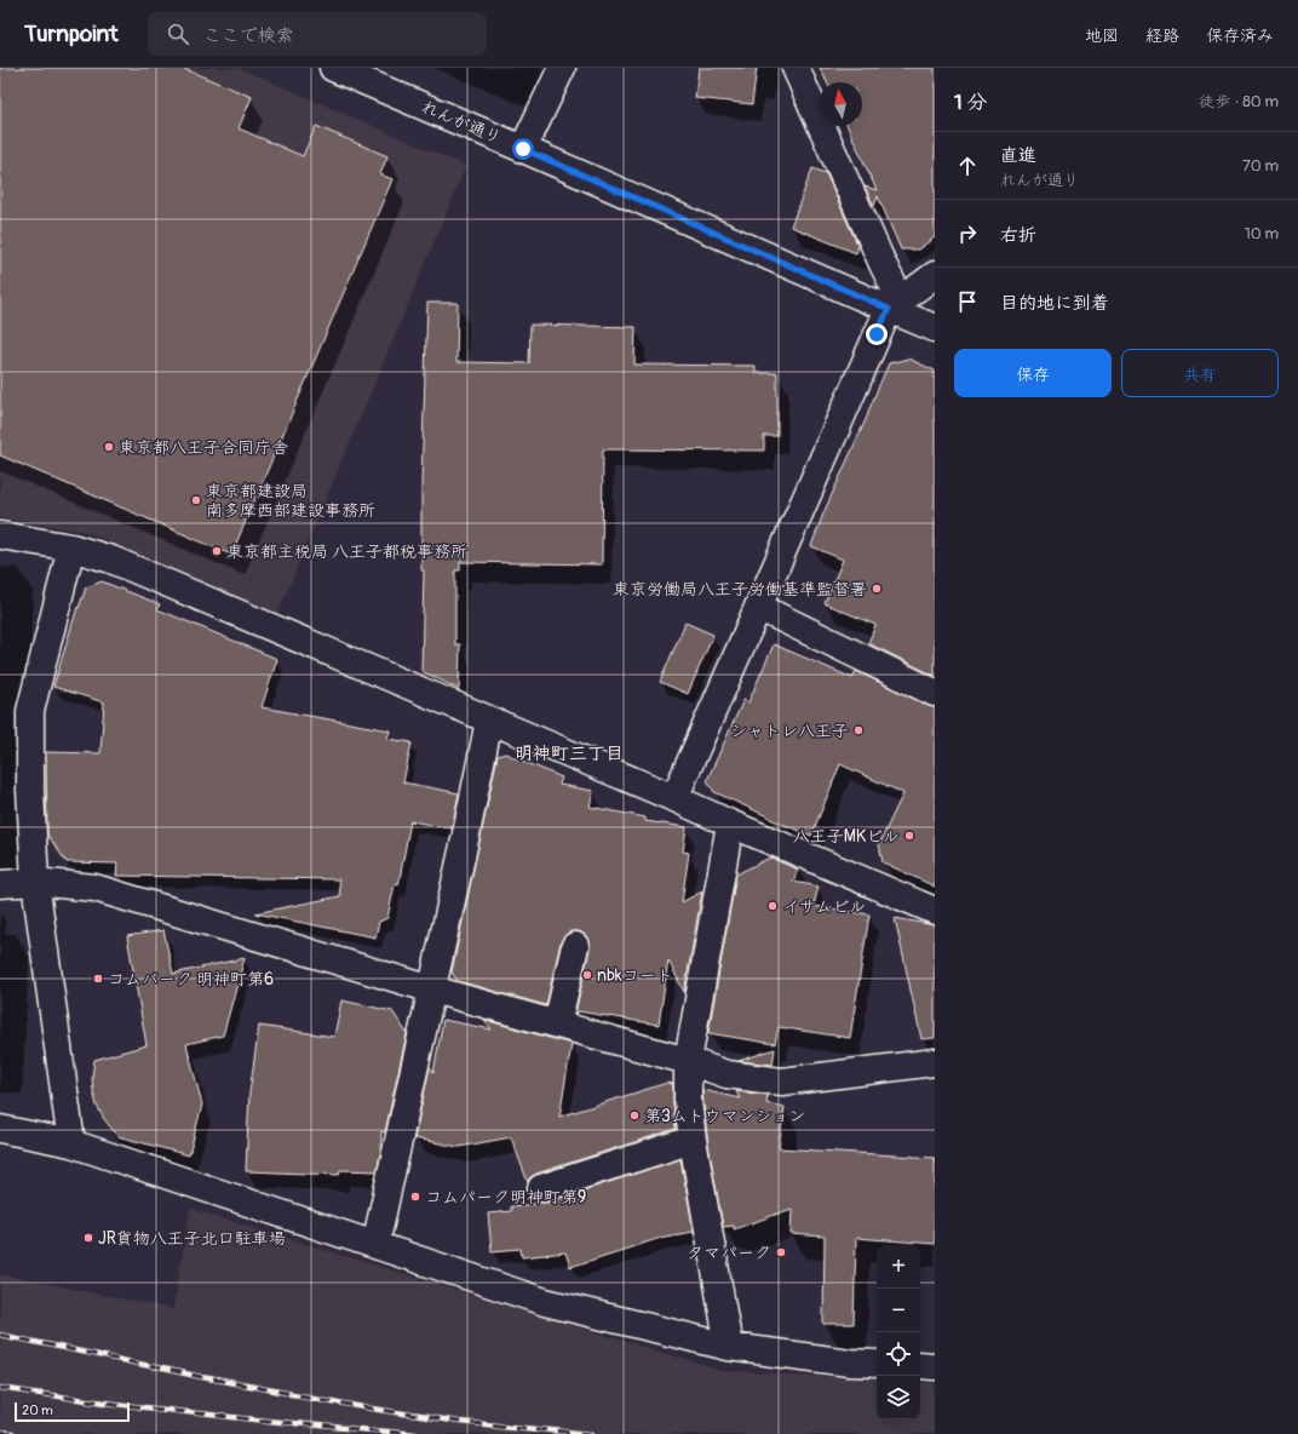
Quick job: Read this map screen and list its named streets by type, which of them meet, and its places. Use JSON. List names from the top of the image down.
{
  "streets": {
    "street": ["れんが通り"]
  },
  "districts": ["明神町三丁目"],
  "places": [
    "東京都八王子合同庁舎",
    "東京都建設局 南多摩西部建設事務所",
    "東京都主税局 八王子都税事務所",
    "東京労働局八王子労働基準監督署",
    "シャトレ八王子",
    "八王子MKビル",
    "イサムビル",
    "nbkコート",
    "コムパーク 明神町第6",
    "第3ムトウマンション",
    "コムパーク明神町第9",
    "JR貨物八王子北口駐車場",
    "タマパーク"
  ],
  "scale_bar": "20 m",
  "north": "top",
  "page": {
    "header": "Turnpoint",
    "search": "ここで検索",
    "nav": ["地図", "経路", "保存済み"],
    "heading": ["1 分", "徒歩 · 80 m"],
    "list": [
      ["直進", "れんが通り", "70 m"],
      ["右折", "10 m"],
      "目的地に到着"
    ],
    "buttons": ["保存", "共有"],
    "map_buttons": ["+", "−"],
    "scale": "20 m"
  }
}
